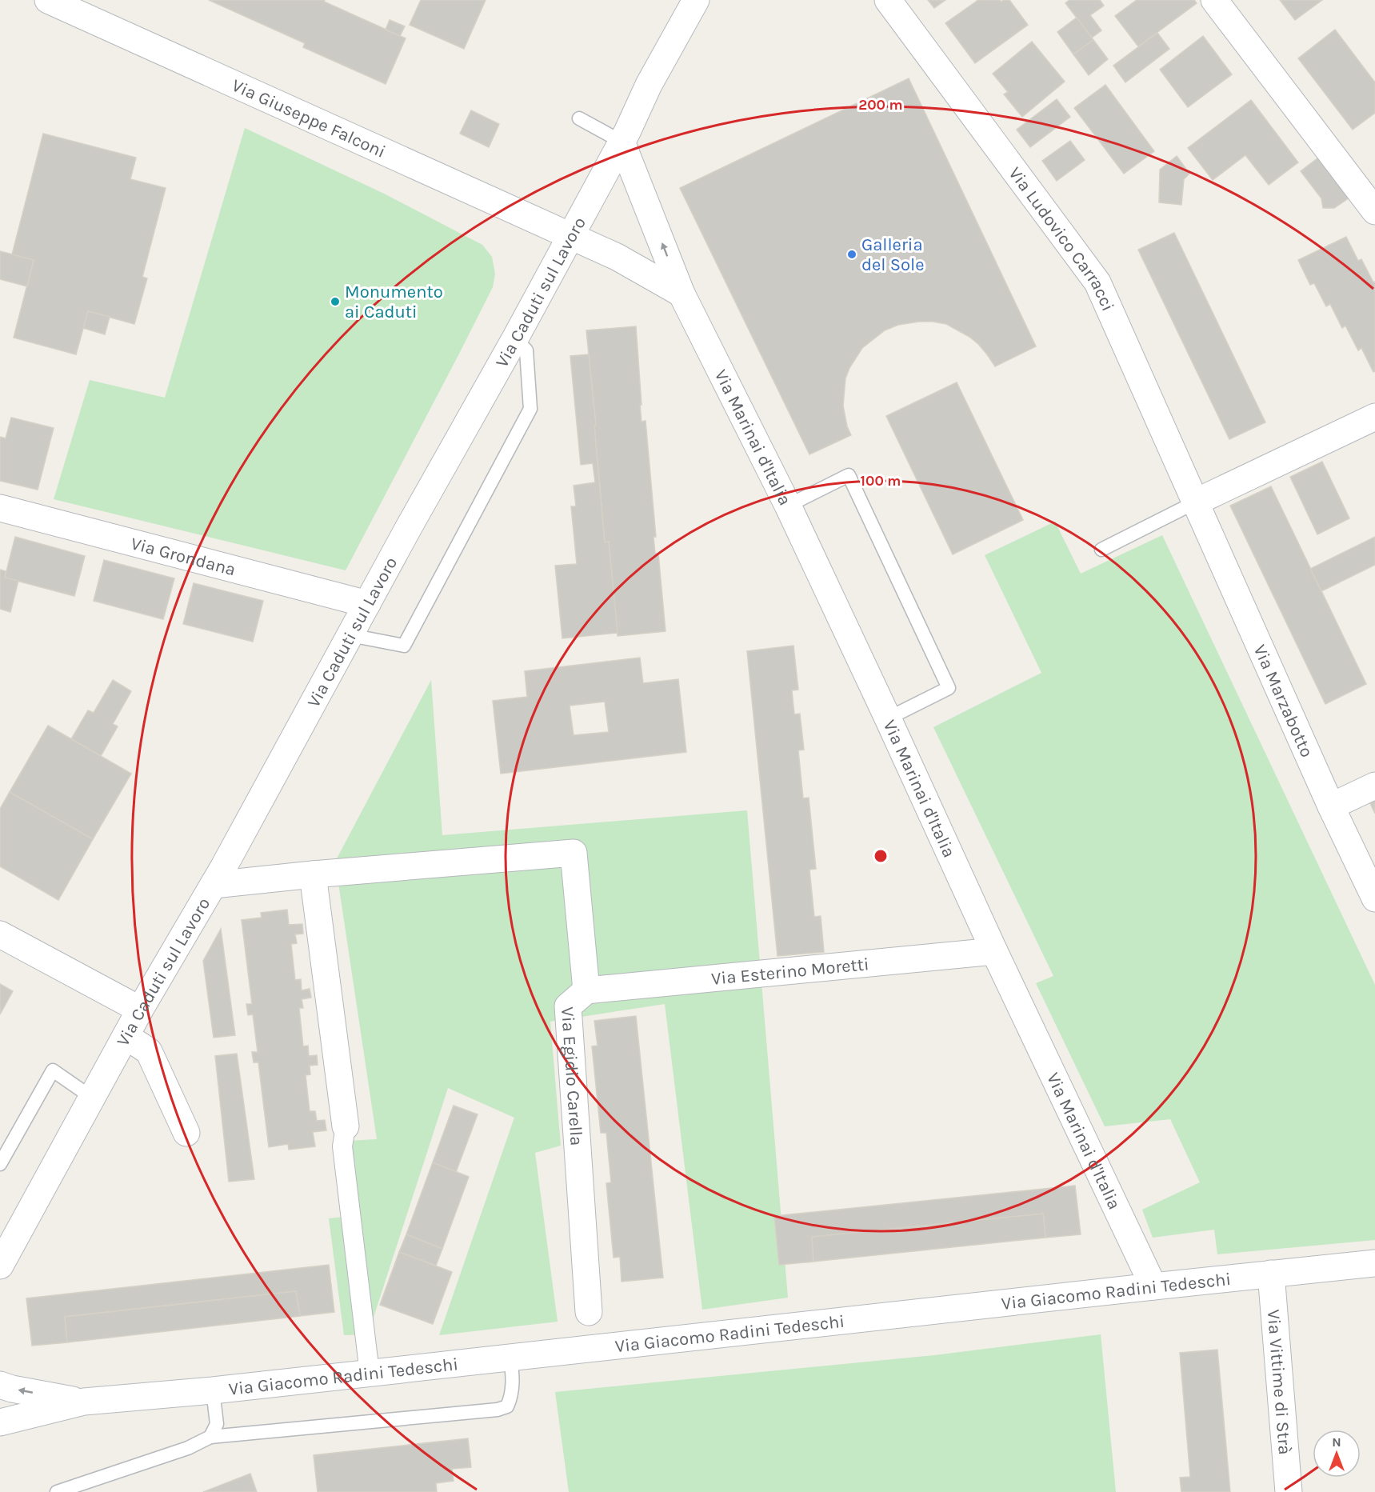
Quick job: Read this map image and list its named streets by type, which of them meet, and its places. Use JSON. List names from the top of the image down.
{
  "streets": {
    "street": [
      "Via Giuseppe Falconi",
      "Via Ludovico Carracci",
      "Via Caduti sul Lavoro",
      "Via Marinai d'Italia",
      "Via Grondana",
      "Via Marzabotto",
      "Via Esterino Moretti",
      "Via Egidio Carella",
      "Via Giacomo Radini Tedeschi",
      "Via Vittime di Strà"
    ]
  },
  "crossings": [
    ["Via Giuseppe Falconi", "Via Caduti sul Lavoro"],
    ["Via Ludovico Carracci", "Via Marzabotto"],
    ["Via Caduti sul Lavoro", "Via Marinai d'Italia"],
    ["Via Caduti sul Lavoro", "Via Grondana"],
    ["Via Caduti sul Lavoro", "Via Egidio Carella"],
    ["Via Marinai d'Italia", "Via Esterino Moretti"],
    ["Via Marinai d'Italia", "Via Giacomo Radini Tedeschi"],
    ["Via Esterino Moretti", "Via Egidio Carella"],
    ["Via Giacomo Radini Tedeschi", "Via Vittime di Strà"]
  ],
  "places": ["Galleria del Sole", "Monumento ai Caduti"],
  "north": "top",
  "rings": ["200 m", "100 m"]
}
